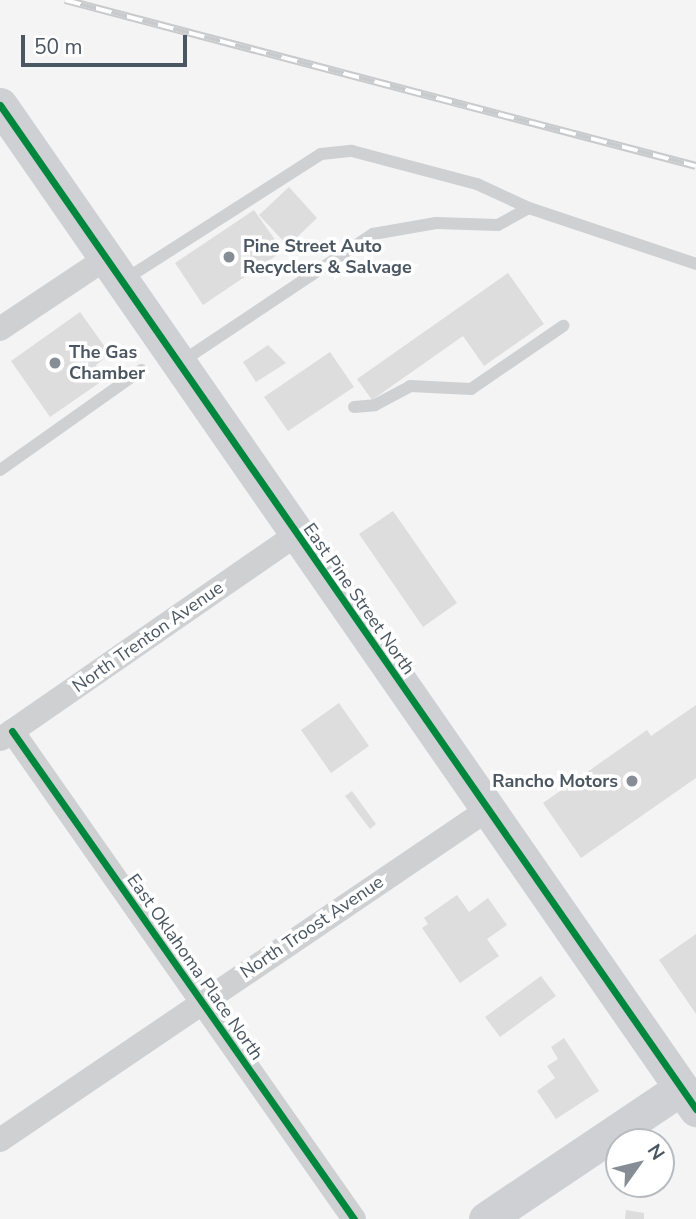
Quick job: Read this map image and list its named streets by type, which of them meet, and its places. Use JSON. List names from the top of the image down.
{
  "streets": {
    "main road": ["East Pine Street North"],
    "street": ["North Trenton Avenue", "North Troost Avenue", "East Oklahoma Place North"]
  },
  "crossings": [
    ["East Pine Street North", "North Trenton Avenue"],
    ["East Pine Street North", "North Troost Avenue"],
    ["North Trenton Avenue", "East Oklahoma Place North"],
    ["North Troost Avenue", "East Oklahoma Place North"]
  ],
  "places": ["Pine Street Auto Recyclers & Salvage", "The Gas Chamber", "Rancho Motors"],
  "scale_bar": "50 m",
  "north": "top right"
}
